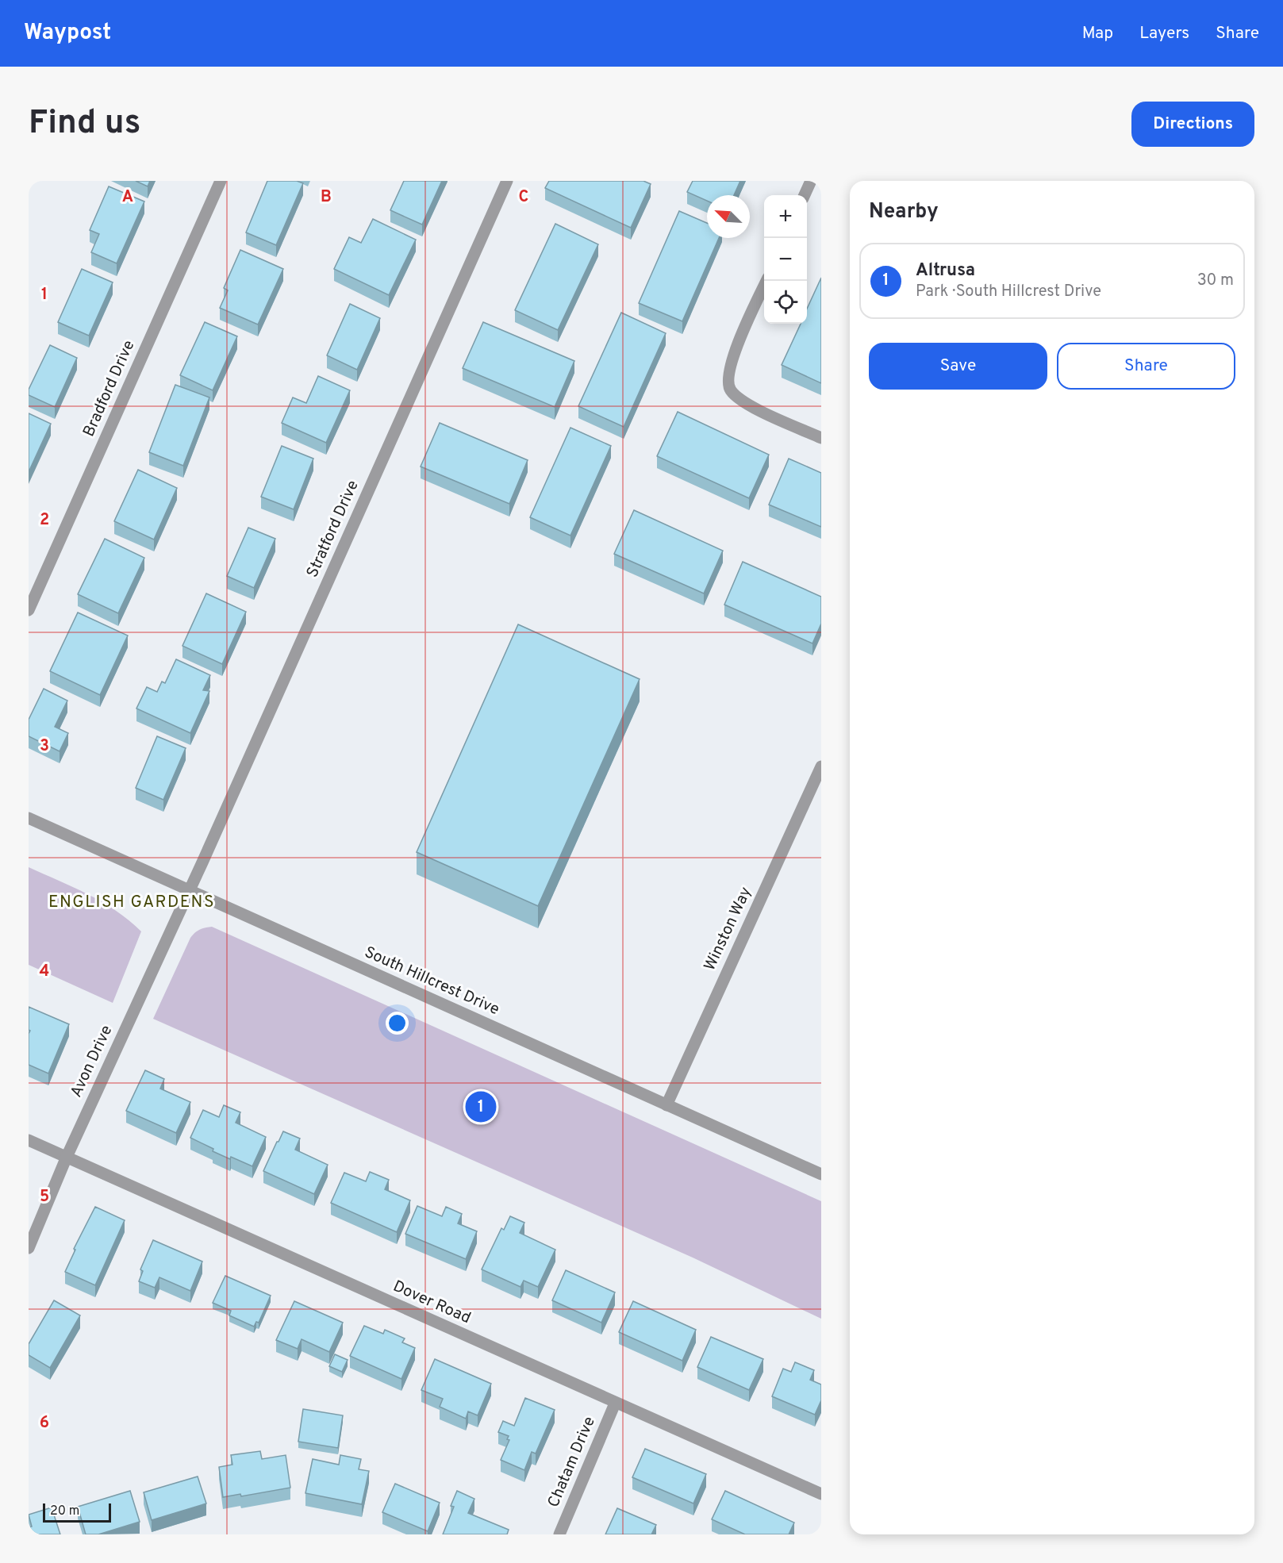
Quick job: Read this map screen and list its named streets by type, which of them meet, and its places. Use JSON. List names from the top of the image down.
{
  "streets": {
    "street": [
      "Bradford Drive",
      "Stratford Drive",
      "Winston Way",
      "South Hillcrest Drive",
      "Avon Drive",
      "Dover Road",
      "Chatam Drive"
    ]
  },
  "crossings": [
    ["Stratford Drive", "South Hillcrest Drive"],
    ["Stratford Drive", "Avon Drive"],
    ["Winston Way", "South Hillcrest Drive"],
    ["South Hillcrest Drive", "Avon Drive"],
    ["Avon Drive", "Dover Road"],
    ["Dover Road", "Chatam Drive"]
  ],
  "districts": ["ENGLISH GARDENS"],
  "scale_bar": "20 m",
  "north": "top left",
  "page": {
    "header": "Waypost",
    "nav": ["Map", "Layers", "Share"],
    "buttons": [
      "Directions",
      ["Save", "Share"]
    ],
    "title": "Find us",
    "heading": "Nearby",
    "map_buttons": ["+", "−"],
    "list": [
      {
        "mark": "1",
        "name": "Altrusa",
        "note": "Park · South Hillcrest Drive",
        "value": "30 m"
      }
    ],
    "pins": "1",
    "scale": "20 m"
  },
  "grid": {
    "columns": ["A", "B", "C"],
    "rows": [
      "1",
      "2",
      "3",
      "4",
      "5",
      "6"
    ]
  }
}
